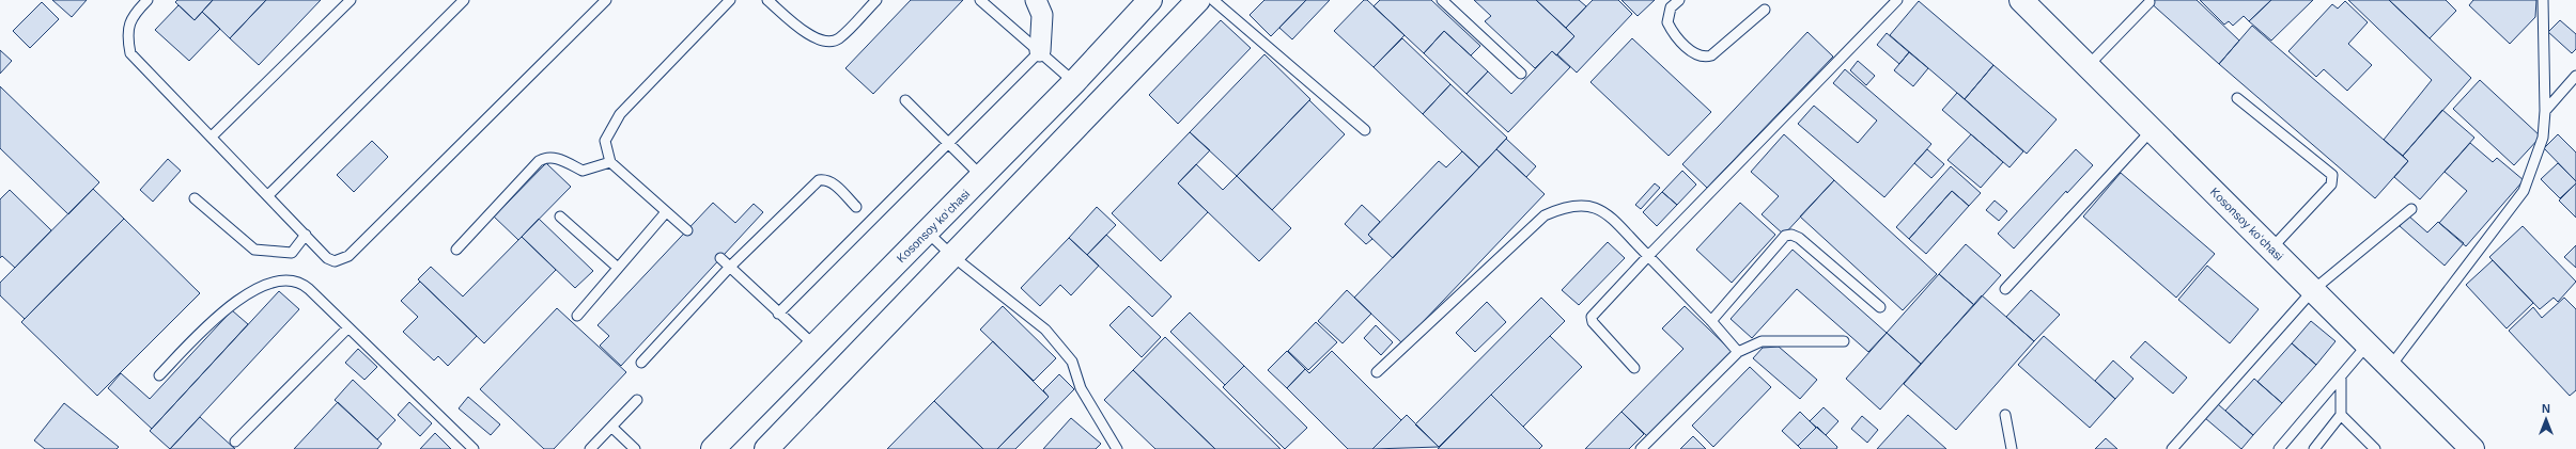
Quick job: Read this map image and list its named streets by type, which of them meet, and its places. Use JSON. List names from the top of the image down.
{
  "streets": {
    "street": ["Kosonsoy koʻchasi"]
  },
  "north": "top"
}
